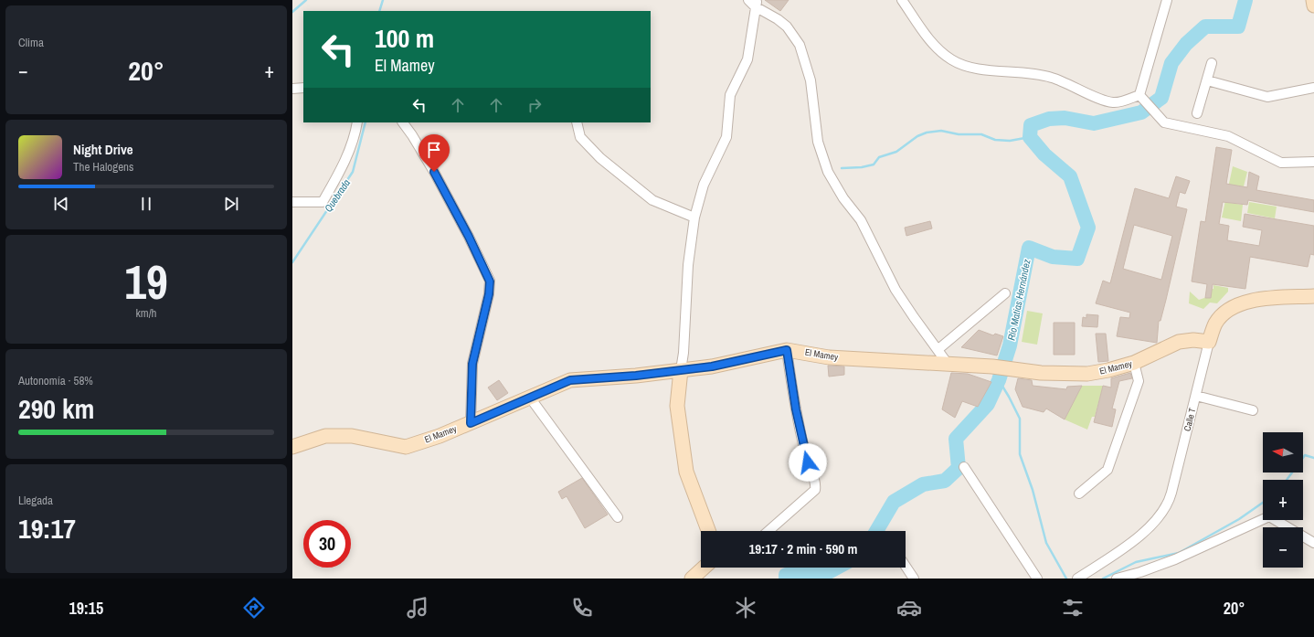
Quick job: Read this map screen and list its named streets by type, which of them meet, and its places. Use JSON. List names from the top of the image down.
{
  "streets": {
    "street": ["El Mamey", "Calle T"]
  },
  "crossings": [
    ["El Mamey", "Calle T"]
  ],
  "water": ["Quebrada", "Río Matías Hernández"],
  "north": "left",
  "page": {
    "tile": [
      "Clima",
      ["19", "km/h"],
      ["Autonomía · 58%", "290 km"],
      ["Llegada", "19:17"]
    ],
    "turn": ["100 m", "El Mamey"],
    "heat": ["−", "20°", "+"],
    "song": ["Night Drive", "The Halogens"],
    "map_buttons": ["+", "−"],
    "limit": "30",
    "trip": "19:17 · 2 min · 590 m",
    "tabs": ["19:15", "20°"]
  }
}
